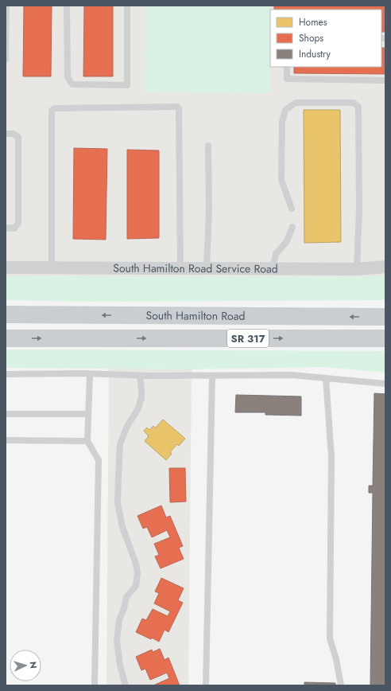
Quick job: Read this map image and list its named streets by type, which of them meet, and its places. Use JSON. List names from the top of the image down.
{
  "streets": {
    "main road": ["South Hamilton Road", "SR 317"],
    "street": ["South Hamilton Road Service Road"]
  },
  "legend": ["Homes", "Shops", "Industry"],
  "north": "right"
}
